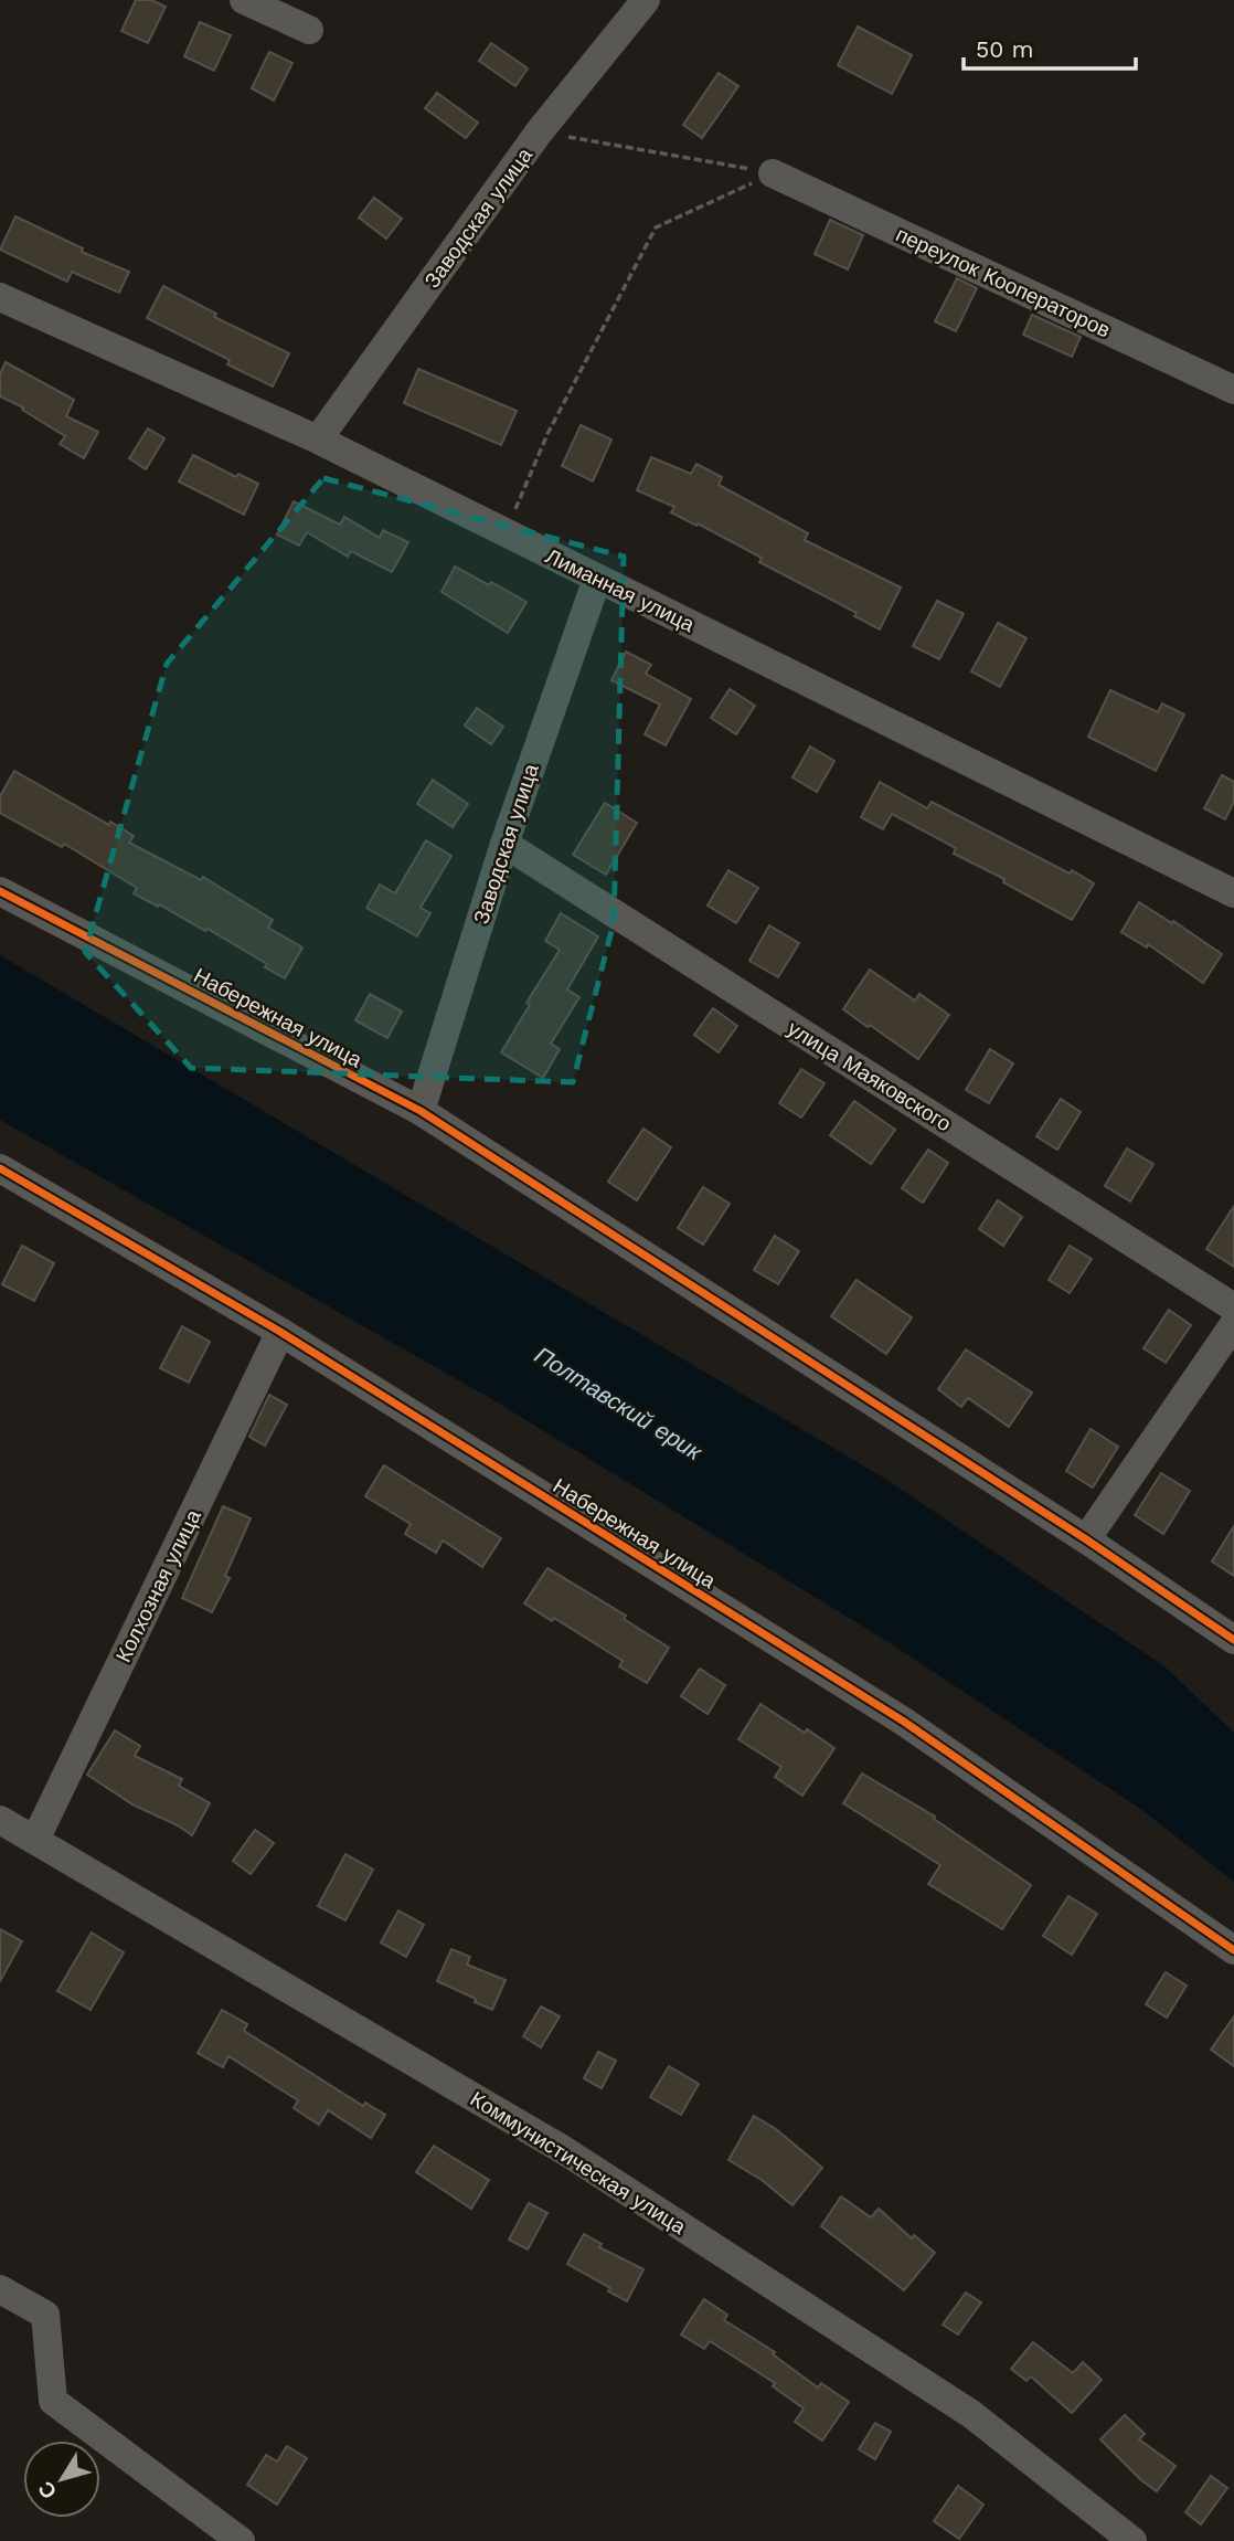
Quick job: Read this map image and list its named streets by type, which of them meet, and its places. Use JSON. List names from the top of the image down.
{
  "streets": {
    "street": [
      "Заводская улица",
      "переулок Кооператоров",
      "Лиманная улица",
      "Набережная улица",
      "улица Маяковского",
      "Колхозная улица",
      "Коммунистическая улица"
    ]
  },
  "crossings": [
    ["Заводская улица", "Лиманная улица"],
    ["Заводская улица", "Набережная улица"],
    ["Заводская улица", "улица Маяковского"],
    ["Набережная улица", "Колхозная улица"],
    ["Колхозная улица", "Коммунистическая улица"]
  ],
  "water": ["Полтавский ерик"],
  "scale_bar": "50 m",
  "north": "bottom left"
}
